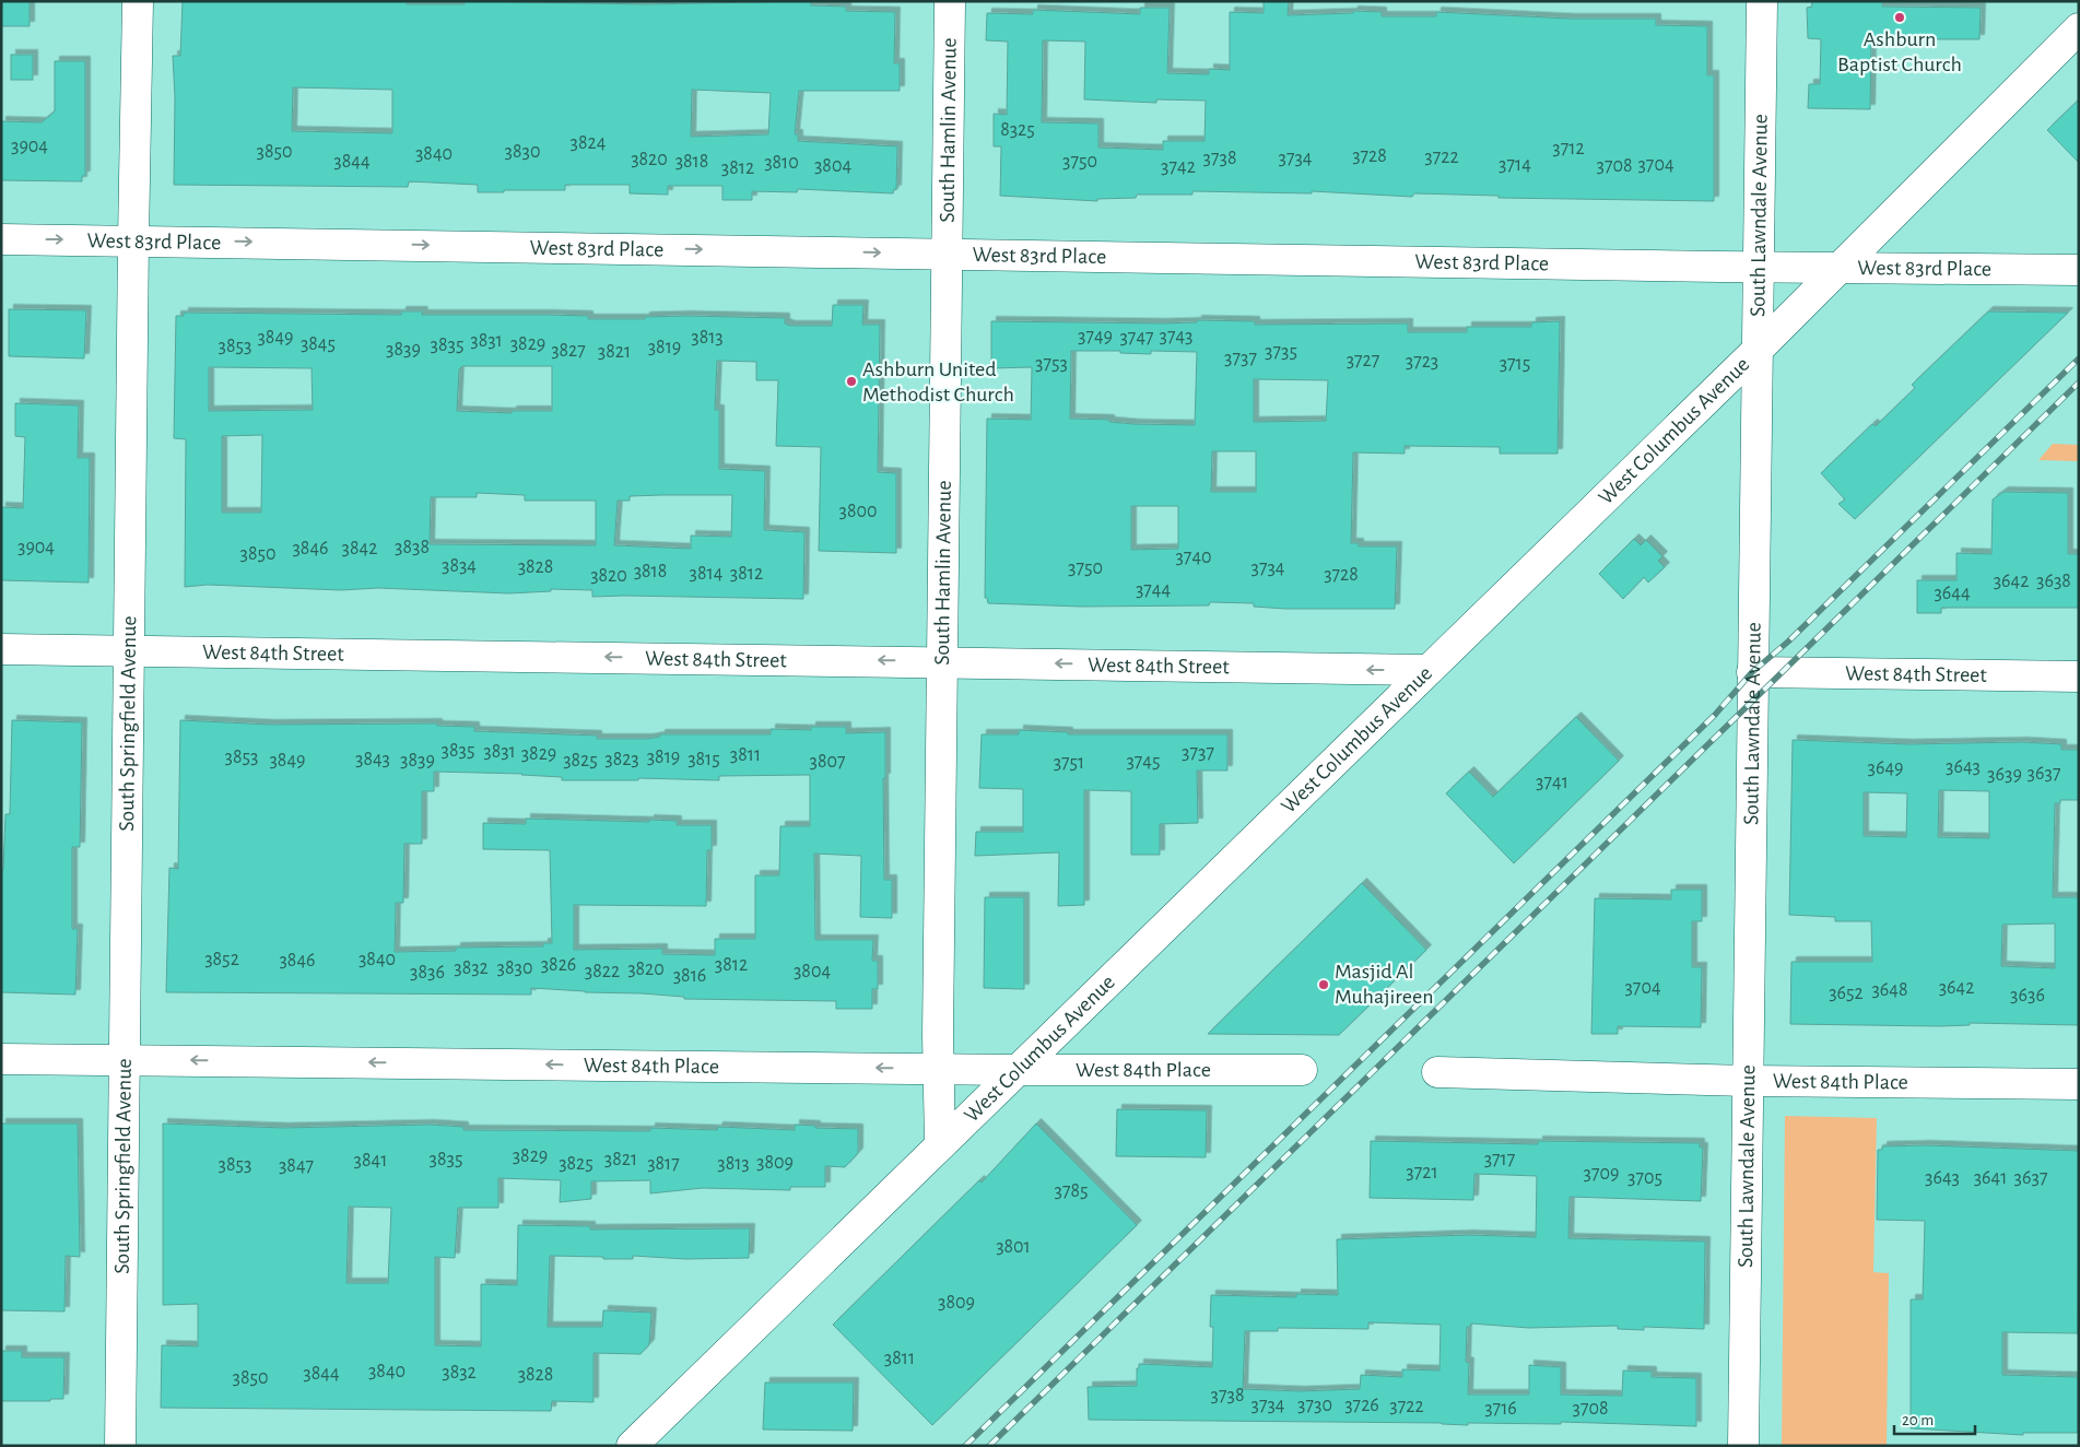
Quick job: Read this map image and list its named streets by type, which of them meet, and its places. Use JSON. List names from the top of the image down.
{
  "streets": {
    "street": [
      "South Hamlin Avenue",
      "South Lawndale Avenue",
      "West 83rd Place",
      "West Columbus Avenue",
      "West 84th Street",
      "South Springfield Avenue",
      "West 84th Place"
    ]
  },
  "crossings": [
    ["South Hamlin Avenue", "West 83rd Place"],
    ["South Hamlin Avenue", "West Columbus Avenue"],
    ["South Hamlin Avenue", "West 84th Street"],
    ["South Hamlin Avenue", "West 84th Place"],
    ["South Lawndale Avenue", "West 83rd Place"],
    ["South Lawndale Avenue", "West Columbus Avenue"],
    ["South Lawndale Avenue", "West 84th Street"],
    ["South Lawndale Avenue", "West 84th Place"],
    ["West 83rd Place", "West Columbus Avenue"],
    ["West 83rd Place", "South Springfield Avenue"],
    ["West Columbus Avenue", "West 84th Street"],
    ["West Columbus Avenue", "West 84th Place"],
    ["West 84th Street", "South Springfield Avenue"],
    ["South Springfield Avenue", "West 84th Place"]
  ],
  "one_way": ["West 83rd Place", "West 84th Street", "West 84th Place"],
  "places": ["Ashburn Baptist Church", "Ashburn United Methodist Church", "Masjid Al Muhajireen"],
  "house_numbers": [
    "8325",
    "3824",
    "3904",
    "3712",
    "3850",
    "3830",
    "3840",
    "3728",
    "3722",
    "3738",
    "3734",
    "3820",
    "3844",
    "3818",
    "3750",
    "3810",
    "3714",
    "3704",
    "3804",
    "3708",
    "3742",
    "3812",
    "3749",
    "3743",
    "3849",
    "3813",
    "3747",
    "3831",
    "3845",
    "3829",
    "3835",
    "3853",
    "3819",
    "3839",
    "3827",
    "3821",
    "3735",
    "3737",
    "3727",
    "3723",
    "3753",
    "3715",
    "3800",
    "3904",
    "3838",
    "3846",
    "3842",
    "3850",
    "3740",
    "3834",
    "3828",
    "3750",
    "3734",
    "3818",
    "3814",
    "3812",
    "3728",
    "3820",
    "3642",
    "3638",
    "3744",
    "3644",
    "3835",
    "3831",
    "3737",
    "3829",
    "3811",
    "3853",
    "3819",
    "3843",
    "3823",
    "3815",
    "3849",
    "3839",
    "3825",
    "3807",
    "3745",
    "3751",
    "3643",
    "3649",
    "3637",
    "3639",
    "3741",
    "3852",
    "3840",
    "3846",
    "3826",
    "3812",
    "3832",
    "3830",
    "3820",
    "3822",
    "3804",
    "3836",
    "3816",
    "3704",
    "3642",
    "3648",
    "3652",
    "3636",
    "3829",
    "3835",
    "3821",
    "3717",
    "3841",
    "3809",
    "3825",
    "3817",
    "3813",
    "3853",
    "3847",
    "3721",
    "3709",
    "3705",
    "3643",
    "3641",
    "3637",
    "3785",
    "3801",
    "3809",
    "3811",
    "3840",
    "3832",
    "3844",
    "3828",
    "3850",
    "3738",
    "3734",
    "3730",
    "3726",
    "3722",
    "3716",
    "3708"
  ],
  "scale_bar": "20 m"
}
